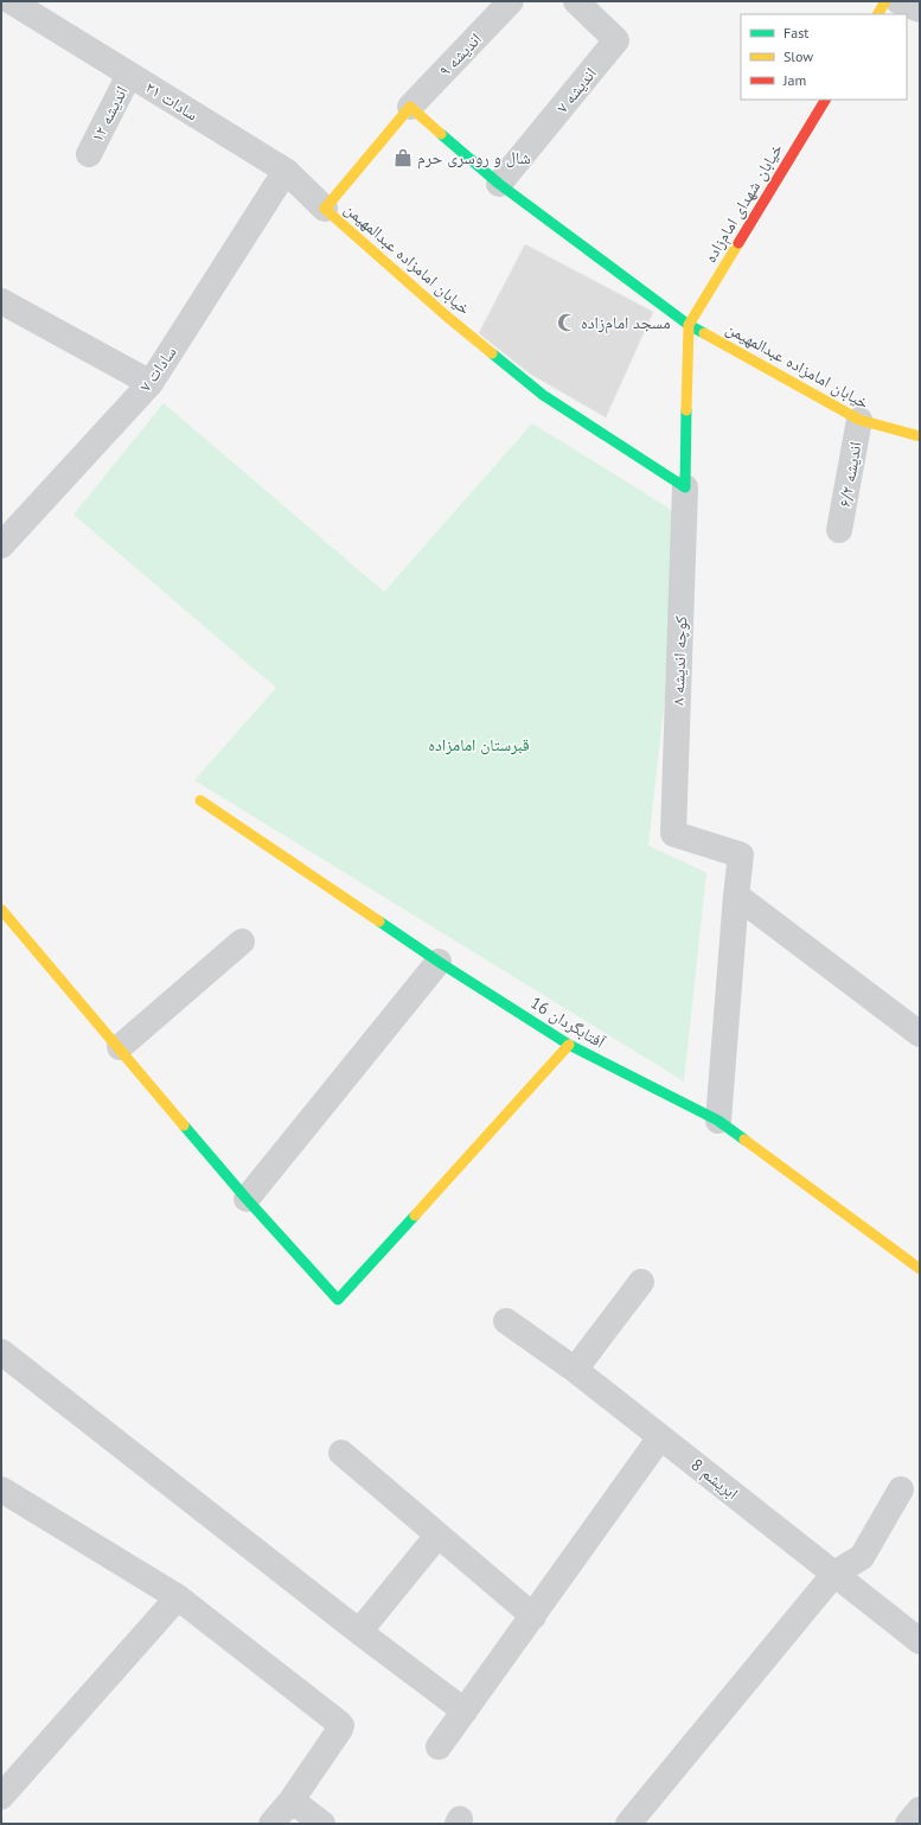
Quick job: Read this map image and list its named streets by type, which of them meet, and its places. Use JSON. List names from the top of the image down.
{
  "streets": {
    "street": [
      "اندیشه ۹",
      "اندیشه ۷",
      "سادات ۲۱",
      "اندیشه ۱۲",
      "خیابان شهدای امام‌زاده",
      "خیابان امامزاده عبدالمهیمن",
      "سادات ۷",
      "اندیشه ۶/۲",
      "کوچه اندیشه ۸",
      "آفتابگردان 16",
      "ابریشم 8"
    ]
  },
  "crossings": [
    ["اندیشه ۹", "خیابان امامزاده عبدالمهیمن"],
    ["اندیشه ۷", "خیابان امامزاده عبدالمهیمن"],
    ["سادات ۲۱", "اندیشه ۱۲"],
    ["سادات ۲۱", "خیابان امامزاده عبدالمهیمن"],
    ["سادات ۲۱", "سادات ۷"],
    ["خیابان شهدای امام‌زاده", "خیابان امامزاده عبدالمهیمن"],
    ["خیابان امامزاده عبدالمهیمن", "اندیشه ۶/۲"],
    ["خیابان امامزاده عبدالمهیمن", "کوچه اندیشه ۸"]
  ],
  "parks": ["قبرستان امامزاده"],
  "places": {
    "shop": ["شال و روسری حرم"],
    "mosque": ["مسجد امام‌زاده"]
  },
  "legend": ["Fast", "Slow", "Jam"]
}
